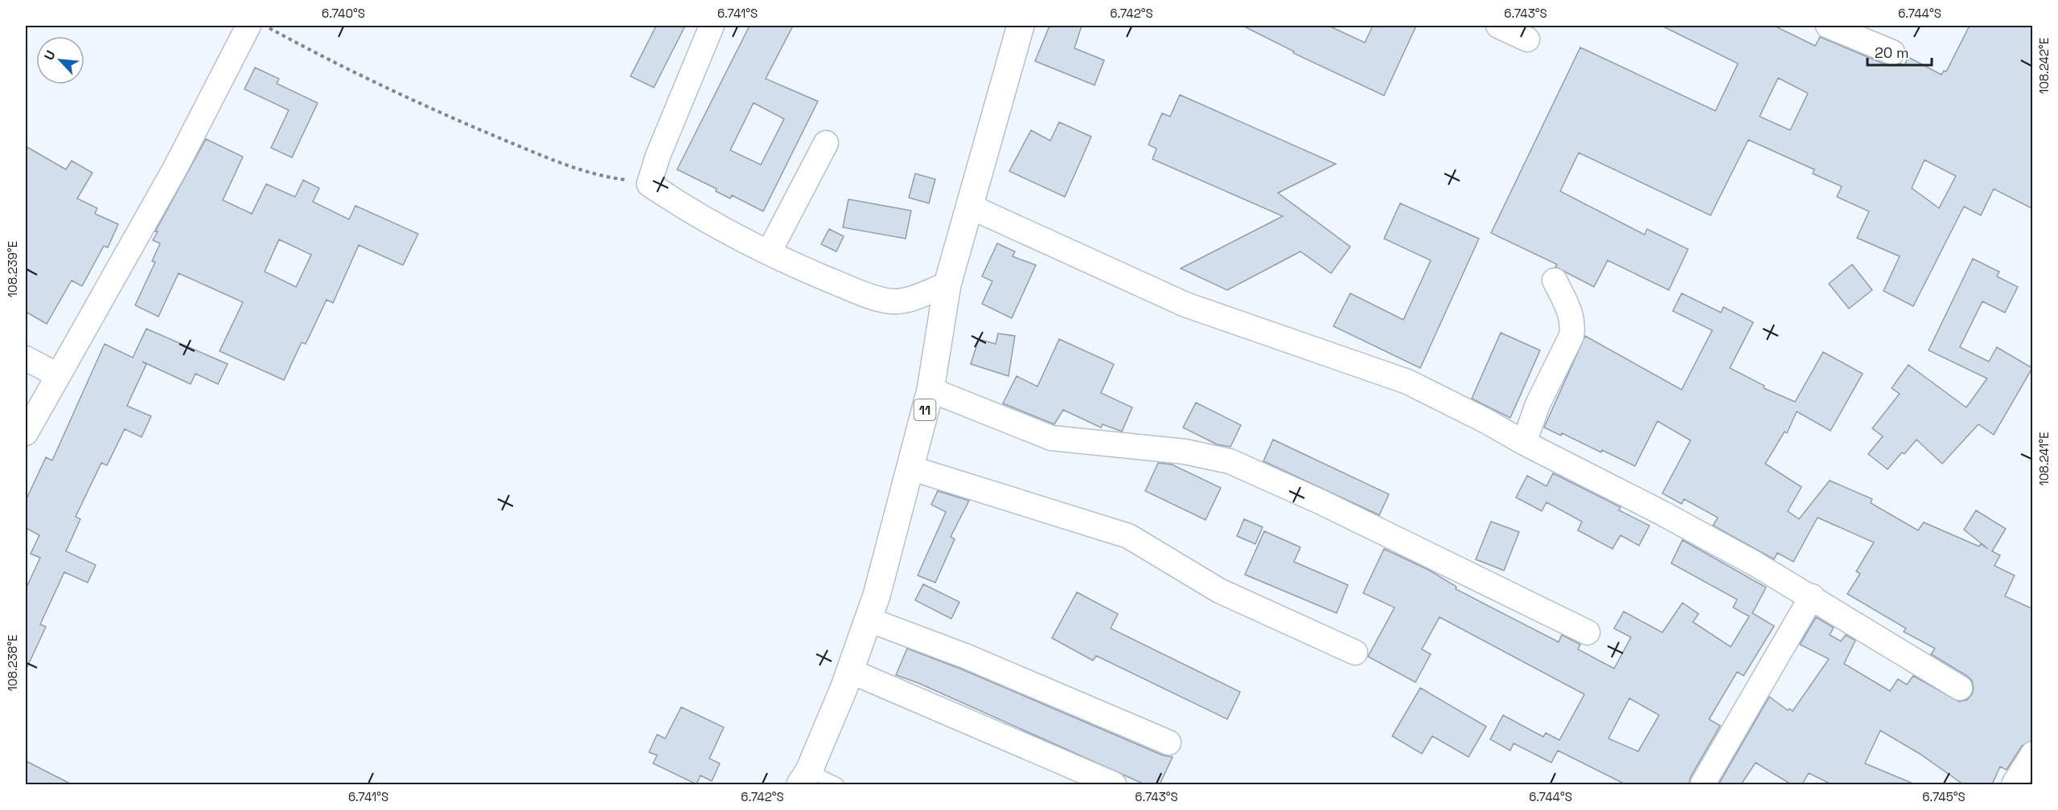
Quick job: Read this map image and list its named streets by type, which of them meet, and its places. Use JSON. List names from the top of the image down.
{
  "streets": {
    "highway": ["11"]
  },
  "scale_bar": "20 m",
  "north": "top left",
  "coordinates": [
    "6.740°S",
    "6.741°S",
    "6.742°S",
    "6.743°S",
    "6.744°S",
    "108.242°E",
    "108.239°E",
    "108.241°E",
    "108.238°E",
    "6.745°S"
  ]
}
